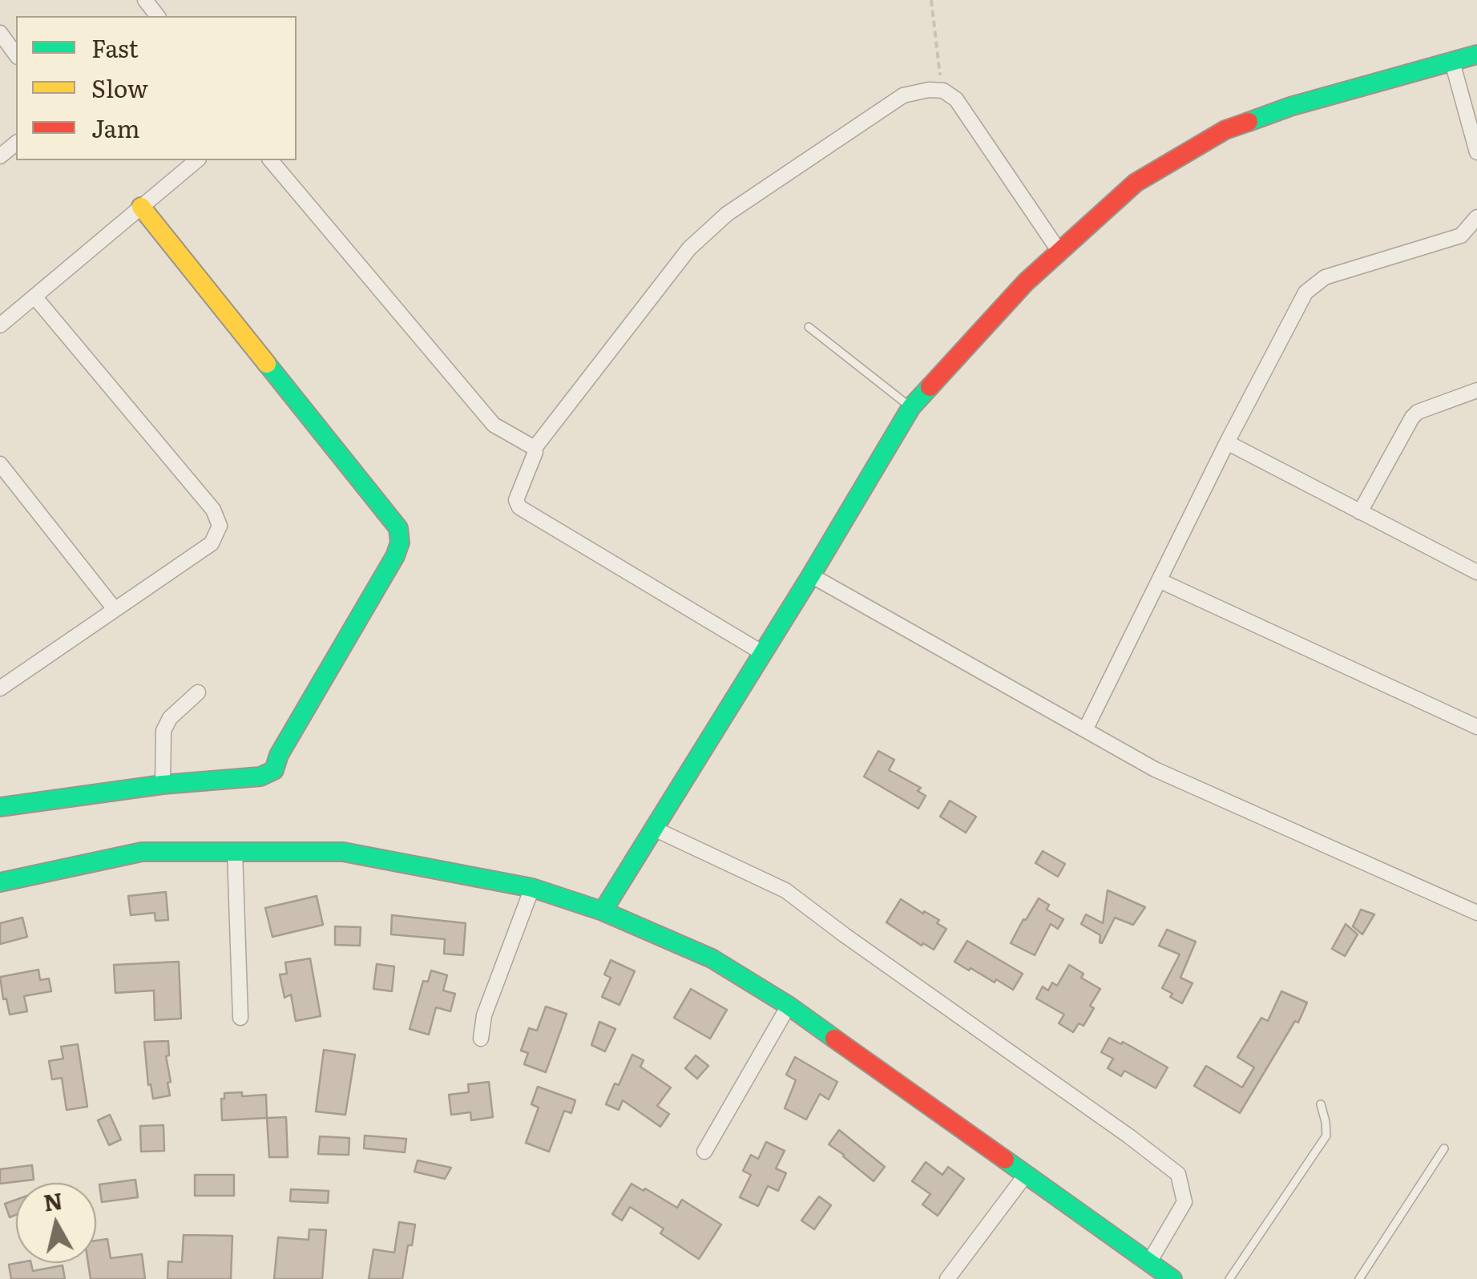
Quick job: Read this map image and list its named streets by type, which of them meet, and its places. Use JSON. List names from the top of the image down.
{
  "legend": ["Fast", "Slow", "Jam"],
  "north": "top"
}
